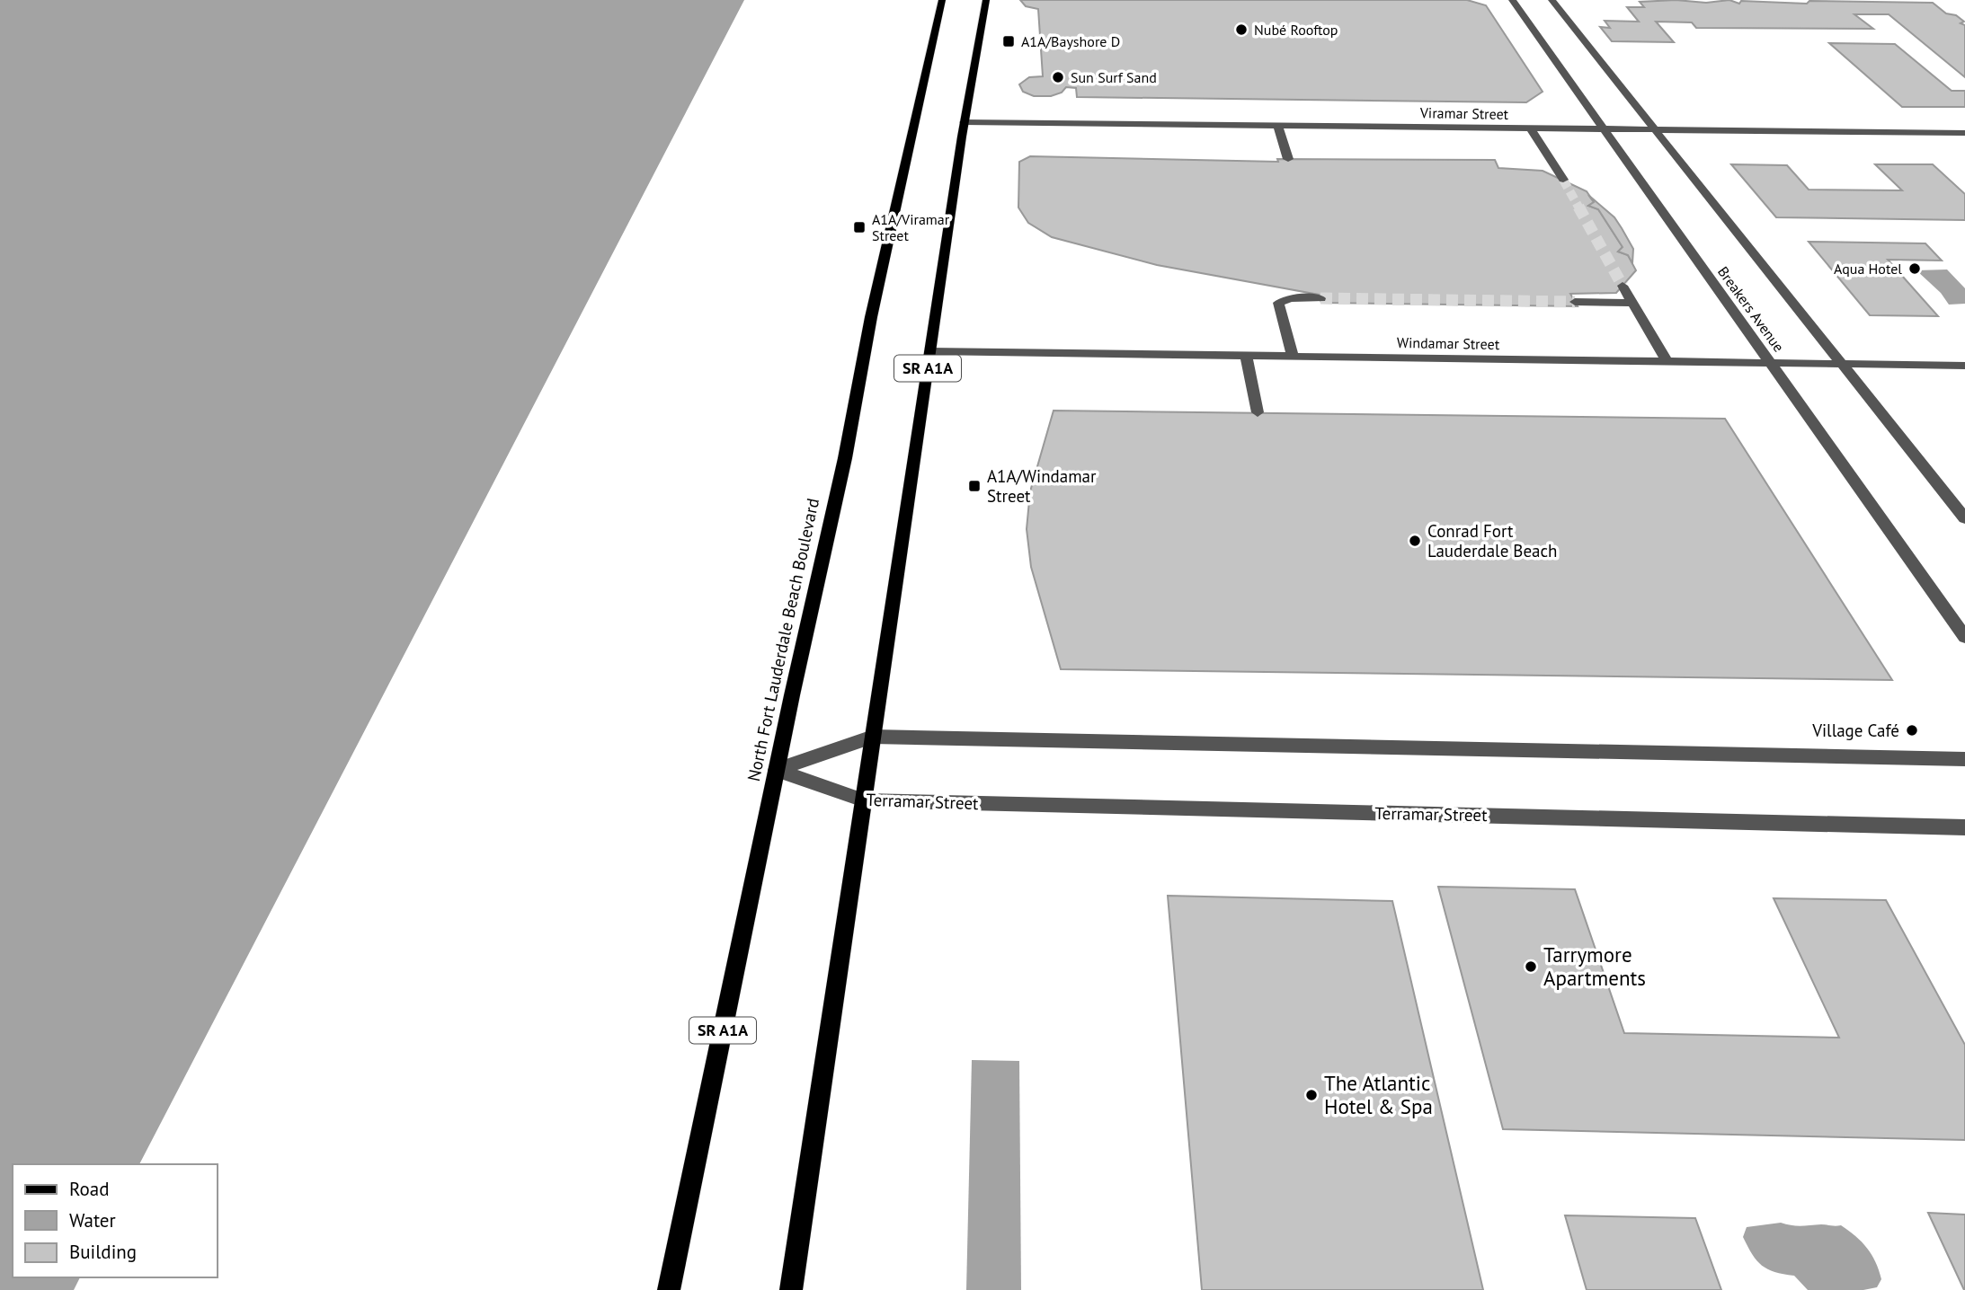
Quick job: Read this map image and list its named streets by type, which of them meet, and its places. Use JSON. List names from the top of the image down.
{
  "streets": {
    "main road": ["SR A1A", "North Fort Lauderdale Beach Boulevard"],
    "street": [
      "Viramar Street",
      "Breakers Avenue",
      "Windamar Street",
      "Terramar Street"
    ]
  },
  "crossings": [
    ["Viramar Street", "Breakers Avenue"],
    ["Viramar Street", "SR A1A"],
    ["Breakers Avenue", "Windamar Street"],
    ["Windamar Street", "SR A1A"],
    ["SR A1A", "Terramar Street"],
    ["North Fort Lauderdale Beach Boulevard", "Terramar Street"]
  ],
  "places": {
    "other": [
      "Nubé Rooftop",
      "Sun Surf Sand",
      "Aqua Hotel",
      "Conrad Fort Lauderdale Beach",
      "Village Café",
      "Tarrymore Apartments",
      "The Atlantic Hotel & Spa"
    ],
    "transit": ["A1A/Bayshore D", "A1A/Viramar Street", "A1A/Windamar Street"]
  },
  "legend": ["Road", "Water", "Building"]
}
